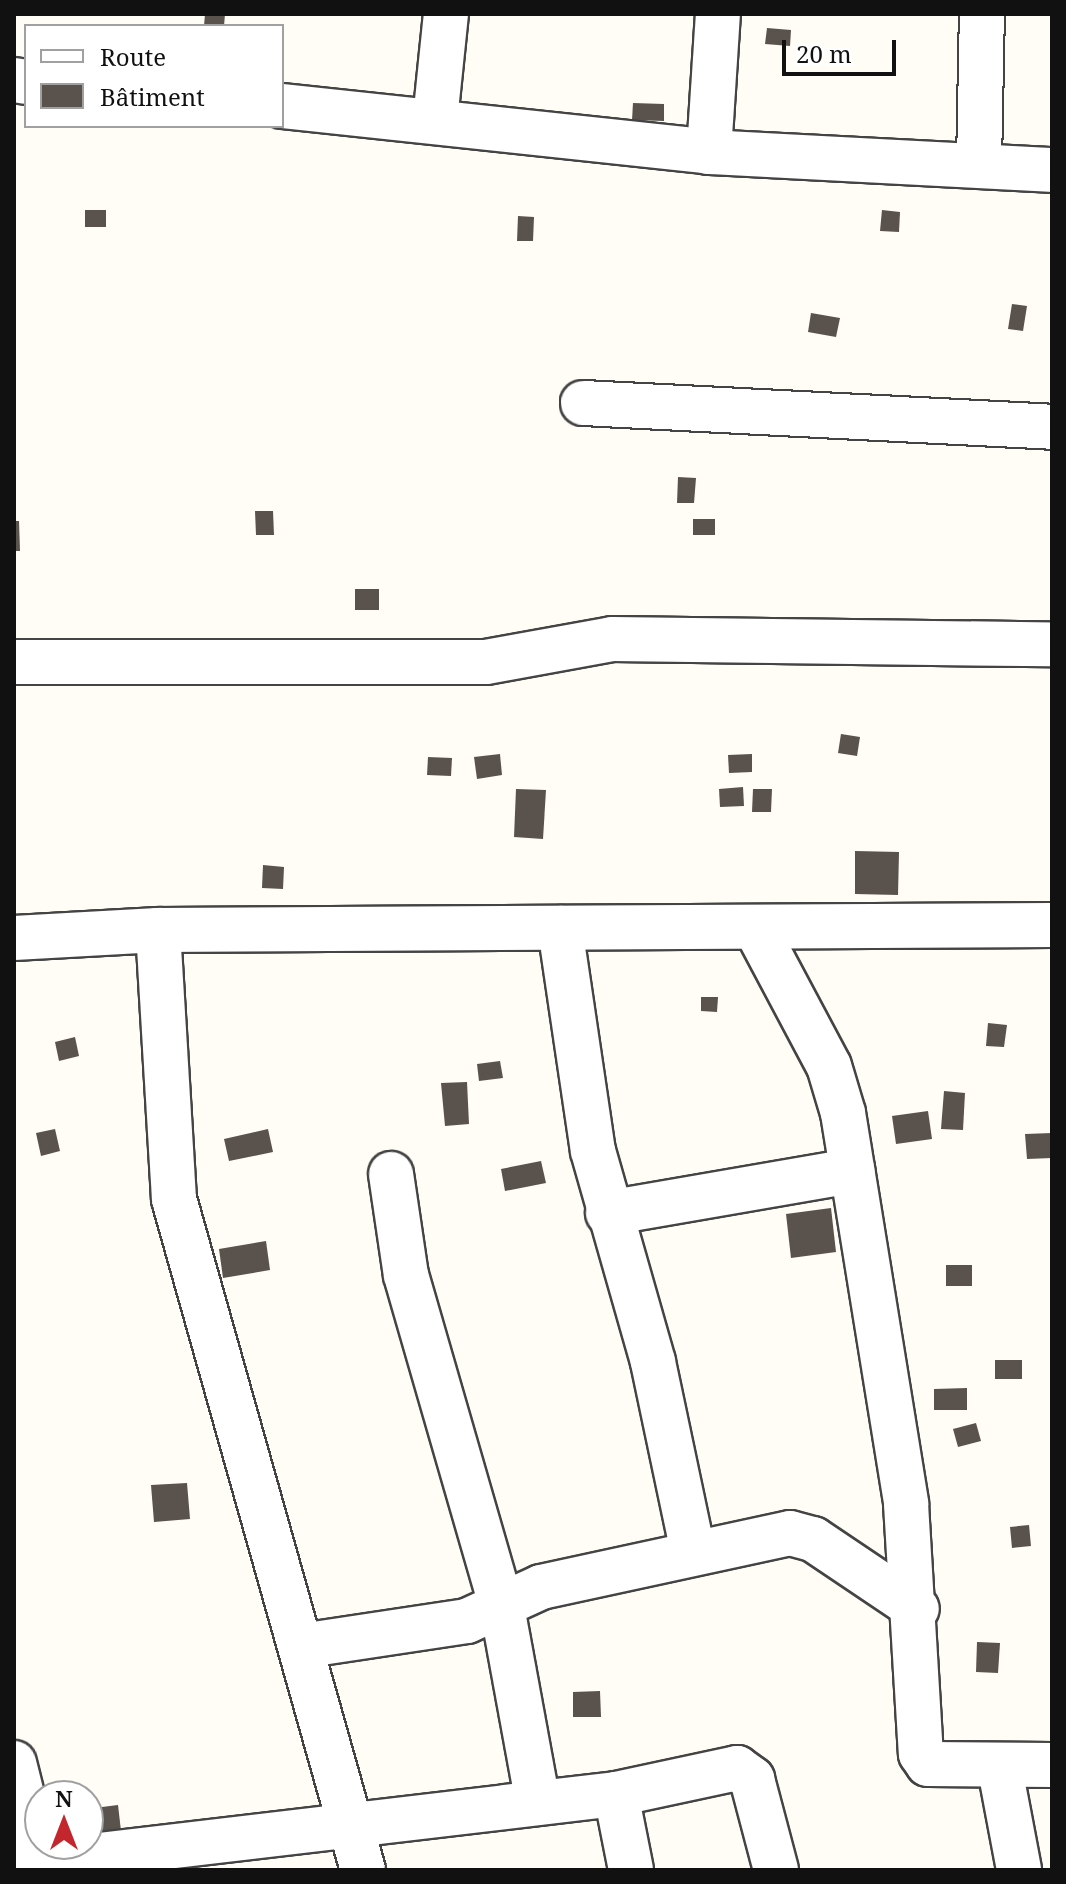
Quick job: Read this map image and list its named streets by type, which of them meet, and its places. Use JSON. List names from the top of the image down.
{
  "legend": ["Route", "Bâtiment"],
  "scale_bar": "20 m",
  "north": "top"
}
